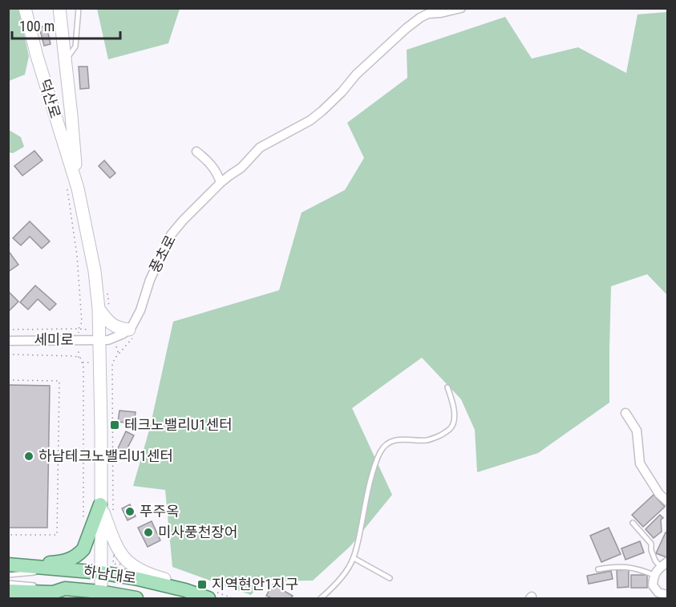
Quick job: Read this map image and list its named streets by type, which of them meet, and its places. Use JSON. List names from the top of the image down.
{
  "streets": {
    "main road": ["덕산로", "하남대로"],
    "street": ["풍초로", "세미로"]
  },
  "crossings": [
    ["덕산로", "세미로"]
  ],
  "places": {
    "transit": ["테크노밸리U1센터", "지역현안1지구"],
    "other": ["하남테크노밸리U1센터", "푸주옥", "미사풍천장어"]
  },
  "scale_bar": "100 m"
}
